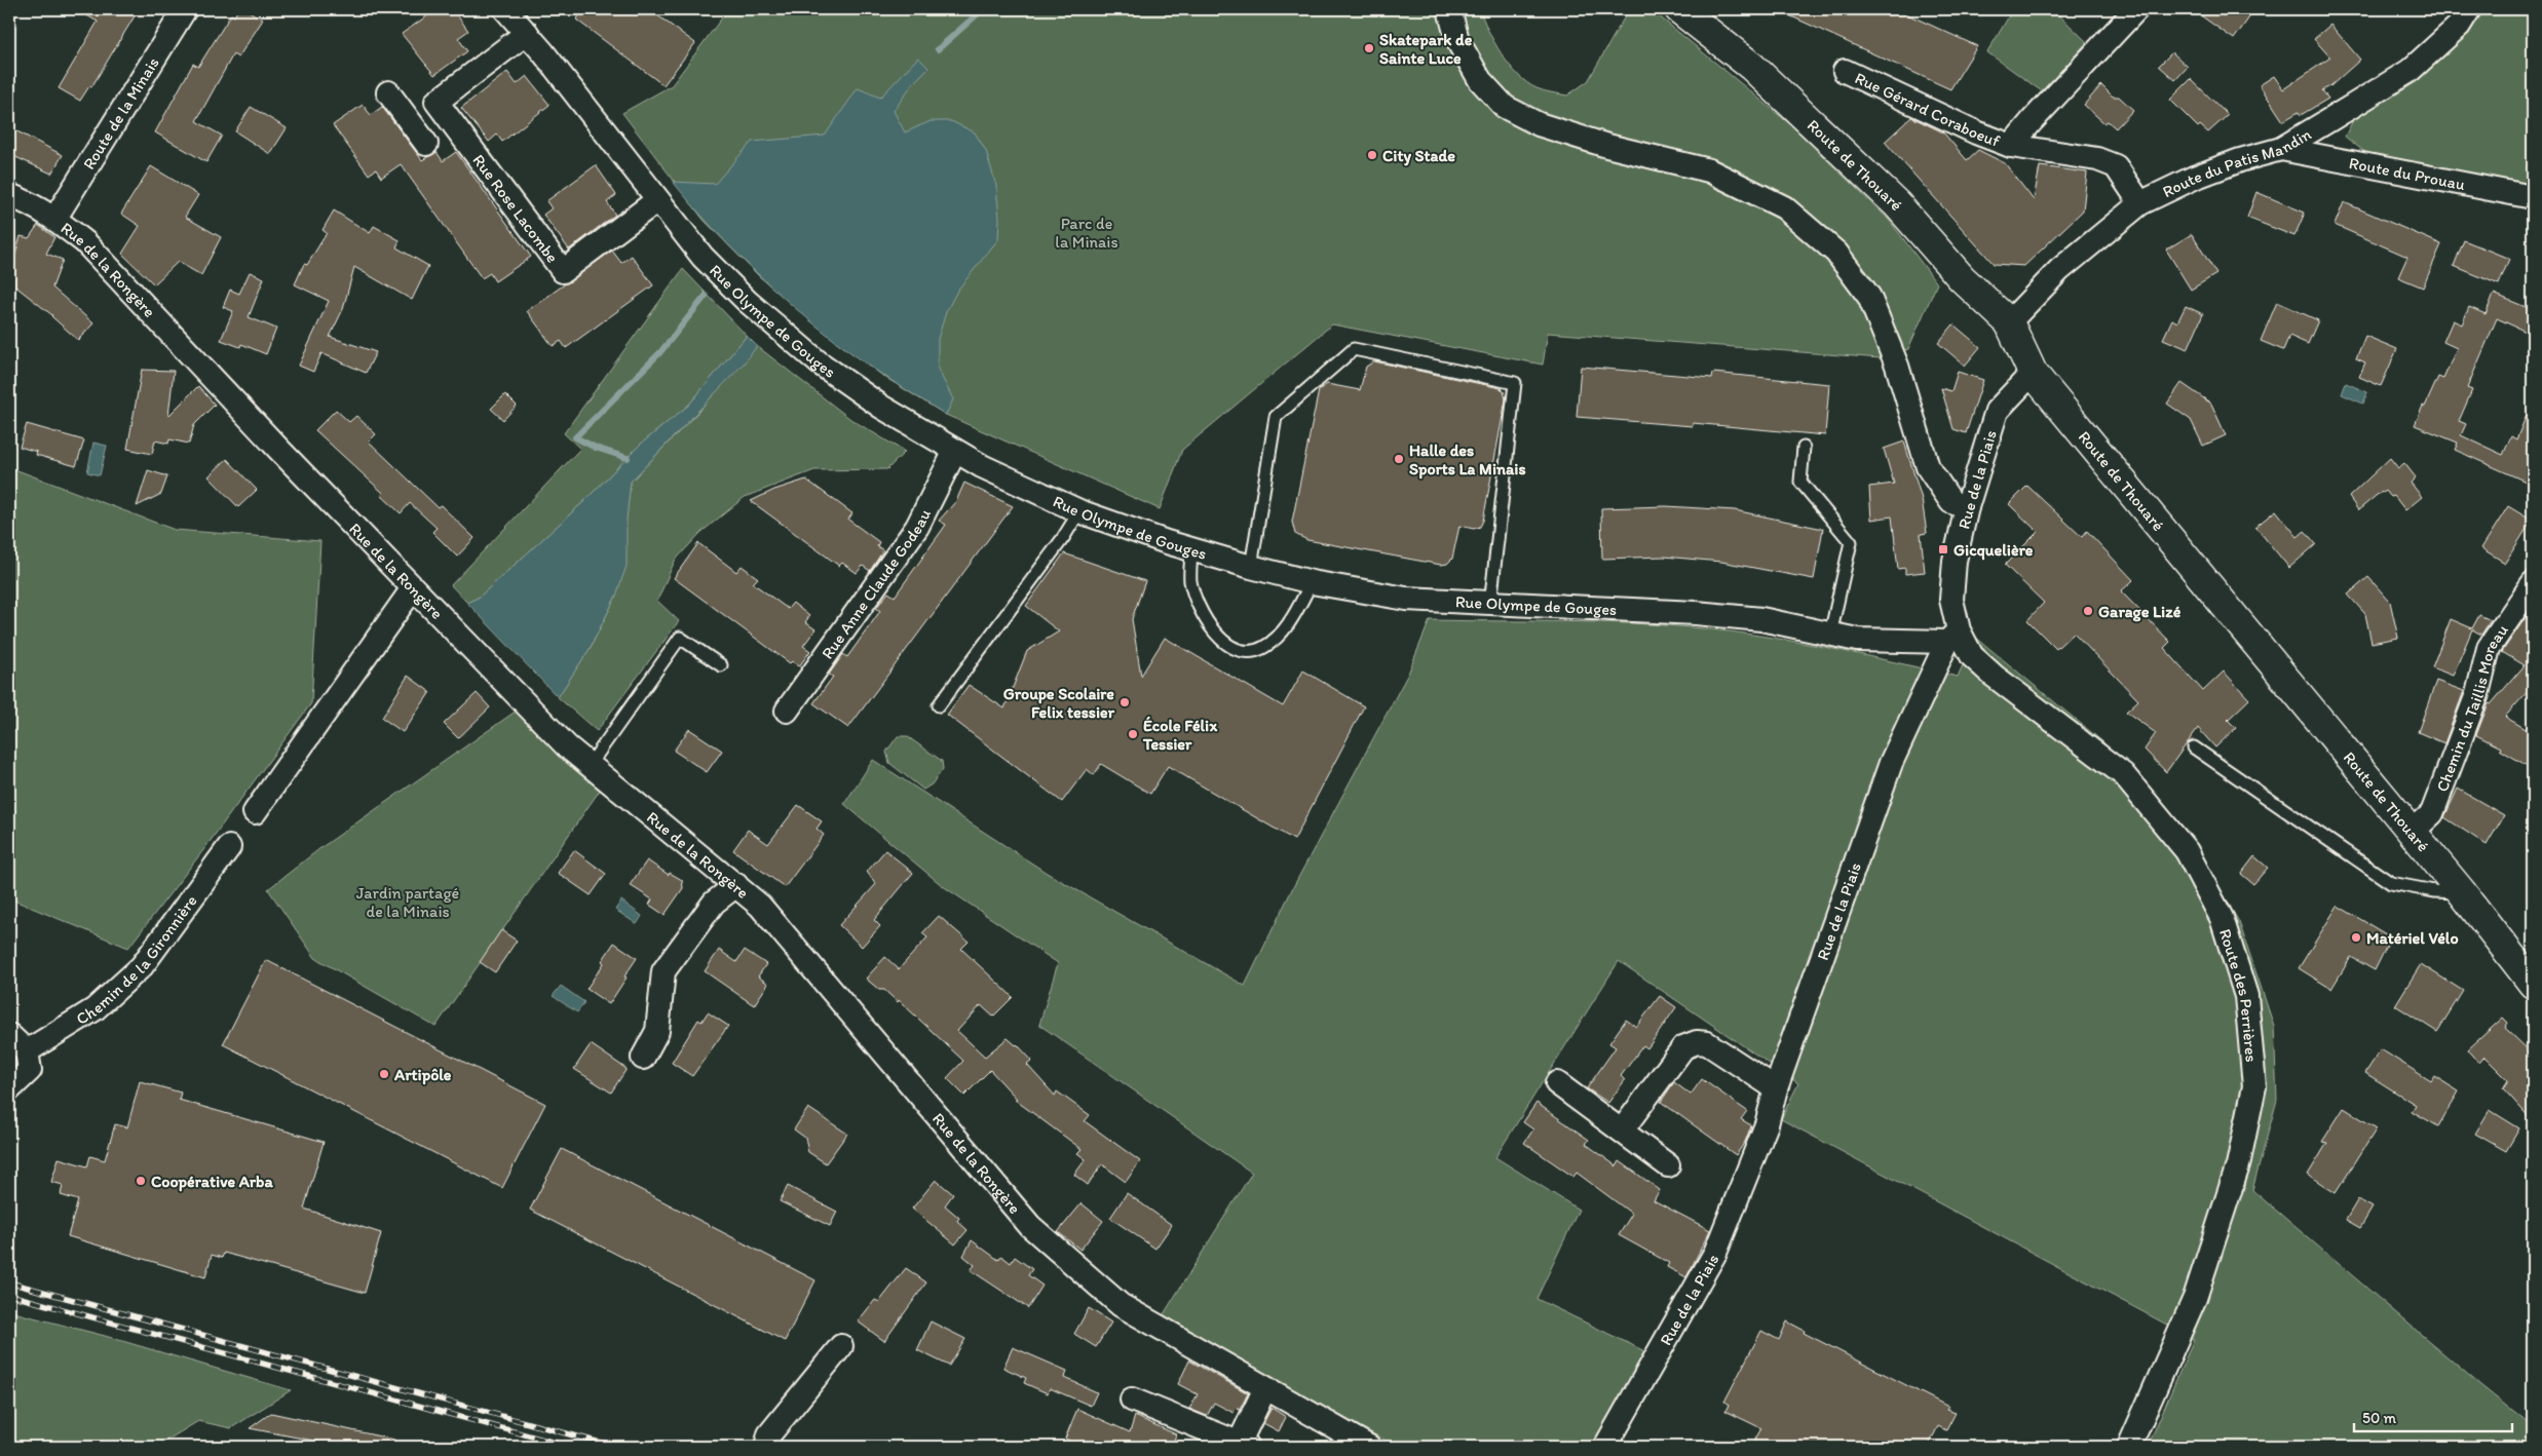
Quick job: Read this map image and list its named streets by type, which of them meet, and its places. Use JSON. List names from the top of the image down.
{
  "streets": {
    "street": [
      "Rue Gérard Coraboeuf",
      "Route de la Minais",
      "Route du Patis Mandin",
      "Route de Thouaré",
      "Route du Prouau",
      "Rue Rose Lacombe",
      "Rue de la Rongère",
      "Rue Olympe de Gouges",
      "Rue de la Piais",
      "Rue Anne Claude Godeau",
      "Chemin du Taillis Moreau",
      "Chemin de la Gironnière",
      "Route des Perrières"
    ]
  },
  "crossings": [
    ["Rue Gérard Coraboeuf", "Route du Patis Mandin"],
    ["Route de la Minais", "Rue de la Rongère"],
    ["Route du Patis Mandin", "Route de Thouaré"],
    ["Route du Patis Mandin", "Route du Prouau"],
    ["Route de Thouaré", "Rue de la Piais"],
    ["Route de Thouaré", "Chemin du Taillis Moreau"],
    ["Rue Rose Lacombe", "Rue Olympe de Gouges"],
    ["Rue Olympe de Gouges", "Rue de la Piais"],
    ["Rue Olympe de Gouges", "Rue Anne Claude Godeau"],
    ["Rue Olympe de Gouges", "Route des Perrières"],
    ["Rue de la Piais", "Route des Perrières"]
  ],
  "parks": ["Parc de la Minais", "Jardin partagé de la Minais"],
  "places": {
    "other": [
      "Skatepark de Sainte Luce",
      "City Stade",
      "Halle des Sports La Minais",
      "Garage Lizé",
      "Groupe Scolaire Felix tessier",
      "École Félix Tessier",
      "Matériel Vélo",
      "Artipôle",
      "Coopérative Arba"
    ],
    "transit": ["Gicquelière"]
  },
  "scale_bar": "50 m"
}
